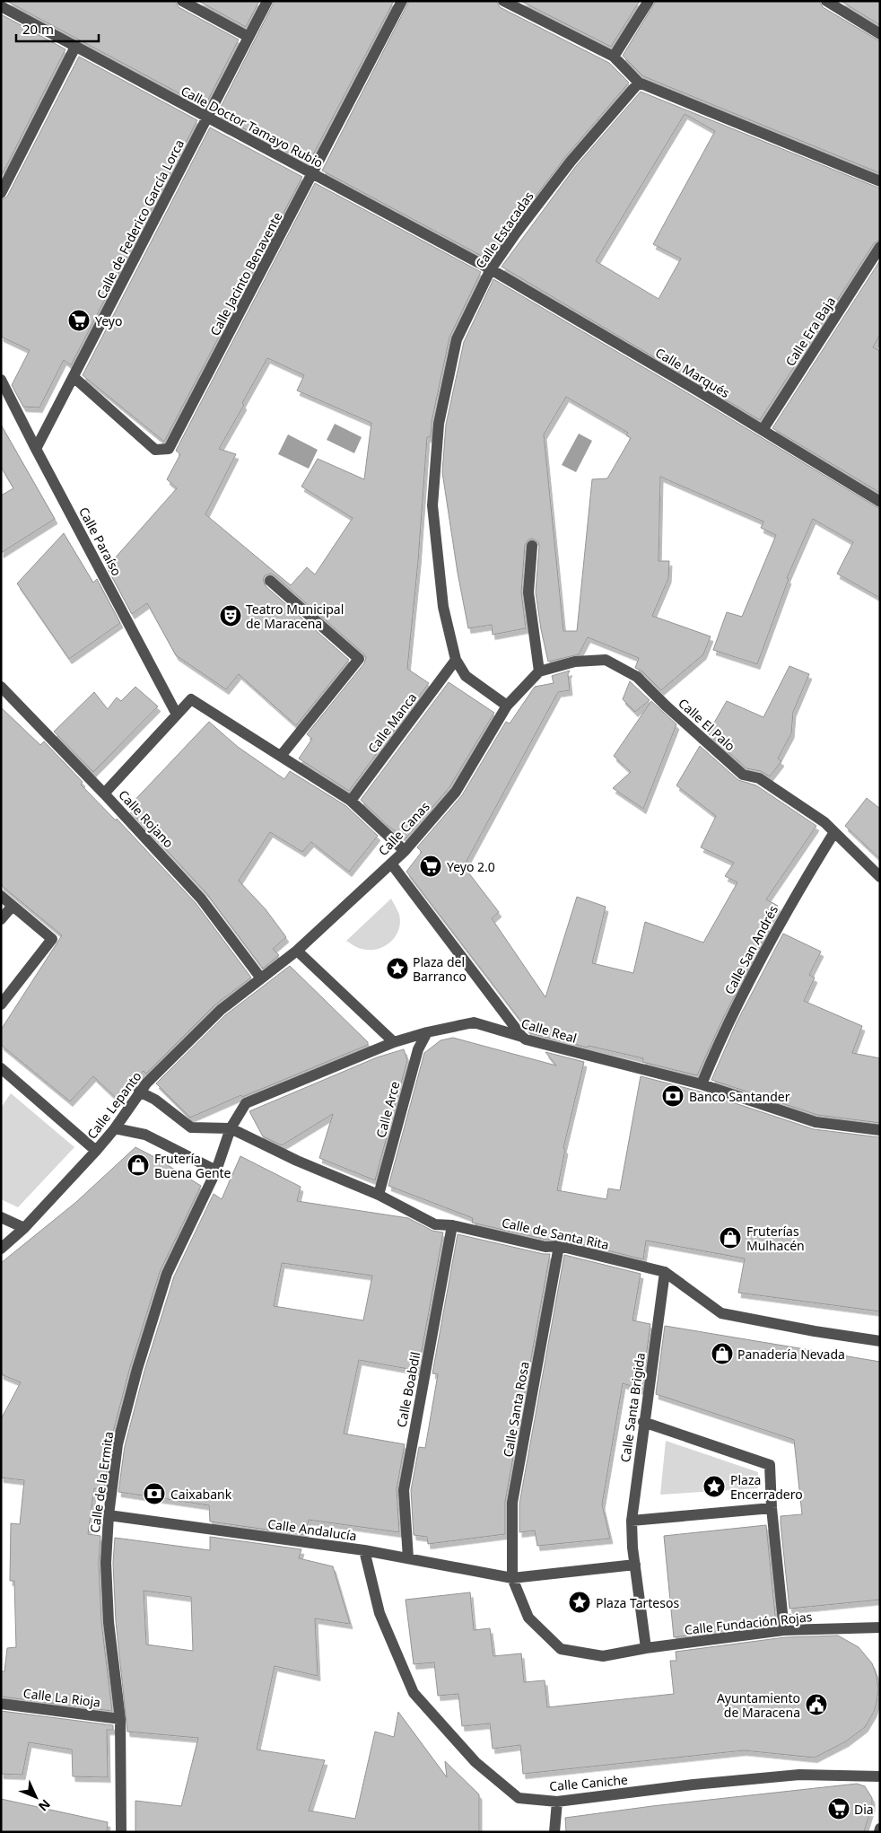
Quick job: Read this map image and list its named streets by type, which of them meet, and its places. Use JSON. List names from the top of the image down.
{
  "streets": {
    "street": [
      "Calle Doctor Tamayo Rubio",
      "Calle de Federico García Lorca",
      "Calle Estacadas",
      "Calle Jacinto Benavente",
      "Calle Era Baja",
      "Calle Marqués",
      "Calle Paraíso",
      "Calle Manca",
      "Calle El Palo",
      "Calle Rojano",
      "Calle Canas",
      "Calle San Andrés",
      "Calle Real",
      "Calle Lepanto",
      "Calle Arce",
      "Calle de Santa Rita",
      "Calle Boabdil",
      "Calle Santa Brigida",
      "Calle Santa Rosa",
      "Calle de la Ermita",
      "Calle Andalucía",
      "Calle Fundación Rojas",
      "Calle La Rioja",
      "Calle Caniche"
    ]
  },
  "crossings": [
    ["Calle Doctor Tamayo Rubio", "Calle de Federico García Lorca"],
    ["Calle Doctor Tamayo Rubio", "Calle Estacadas"],
    ["Calle Doctor Tamayo Rubio", "Calle Jacinto Benavente"],
    ["Calle Doctor Tamayo Rubio", "Calle Marqués"],
    ["Calle de Federico García Lorca", "Calle Jacinto Benavente"],
    ["Calle de Federico García Lorca", "Calle Paraíso"],
    ["Calle Estacadas", "Calle Marqués"],
    ["Calle Estacadas", "Calle Manca"],
    ["Calle Estacadas", "Calle Canas"],
    ["Calle Era Baja", "Calle Marqués"],
    ["Calle El Palo", "Calle San Andrés"],
    ["Calle Rojano", "Calle Lepanto"],
    ["Calle Canas", "Calle Lepanto"],
    ["Calle San Andrés", "Calle Real"],
    ["Calle Real", "Calle Arce"],
    ["Calle Real", "Calle de Santa Rita"],
    ["Calle Real", "Calle de la Ermita"],
    ["Calle Arce", "Calle de Santa Rita"],
    ["Calle de Santa Rita", "Calle Boabdil"],
    ["Calle de Santa Rita", "Calle Santa Brigida"],
    ["Calle de Santa Rita", "Calle Santa Rosa"],
    ["Calle de Santa Rita", "Calle de la Ermita"],
    ["Calle Boabdil", "Calle Andalucía"],
    ["Calle Santa Rosa", "Calle Andalucía"],
    ["Calle de la Ermita", "Calle Andalucía"],
    ["Calle de la Ermita", "Calle La Rioja"],
    ["Calle Andalucía", "Calle Caniche"]
  ],
  "places": {
    "supermarket": ["Yeyo", "Yeyo 2.0", "Dia"],
    "theatre": ["Teatro Municipal de Maracena"],
    "place": ["Plaza del Barranco", "Plaza Encerradero", "Plaza Tartesos"],
    "bank": ["Banco Santander", "Caixabank"],
    "shop": ["Frutería Buena Gente", "Fruterías Mulhacén", "Panadería Nevada"],
    "public building": ["Ayuntamiento de Maracena"]
  },
  "scale_bar": "20 m",
  "north": "bottom right"
}
